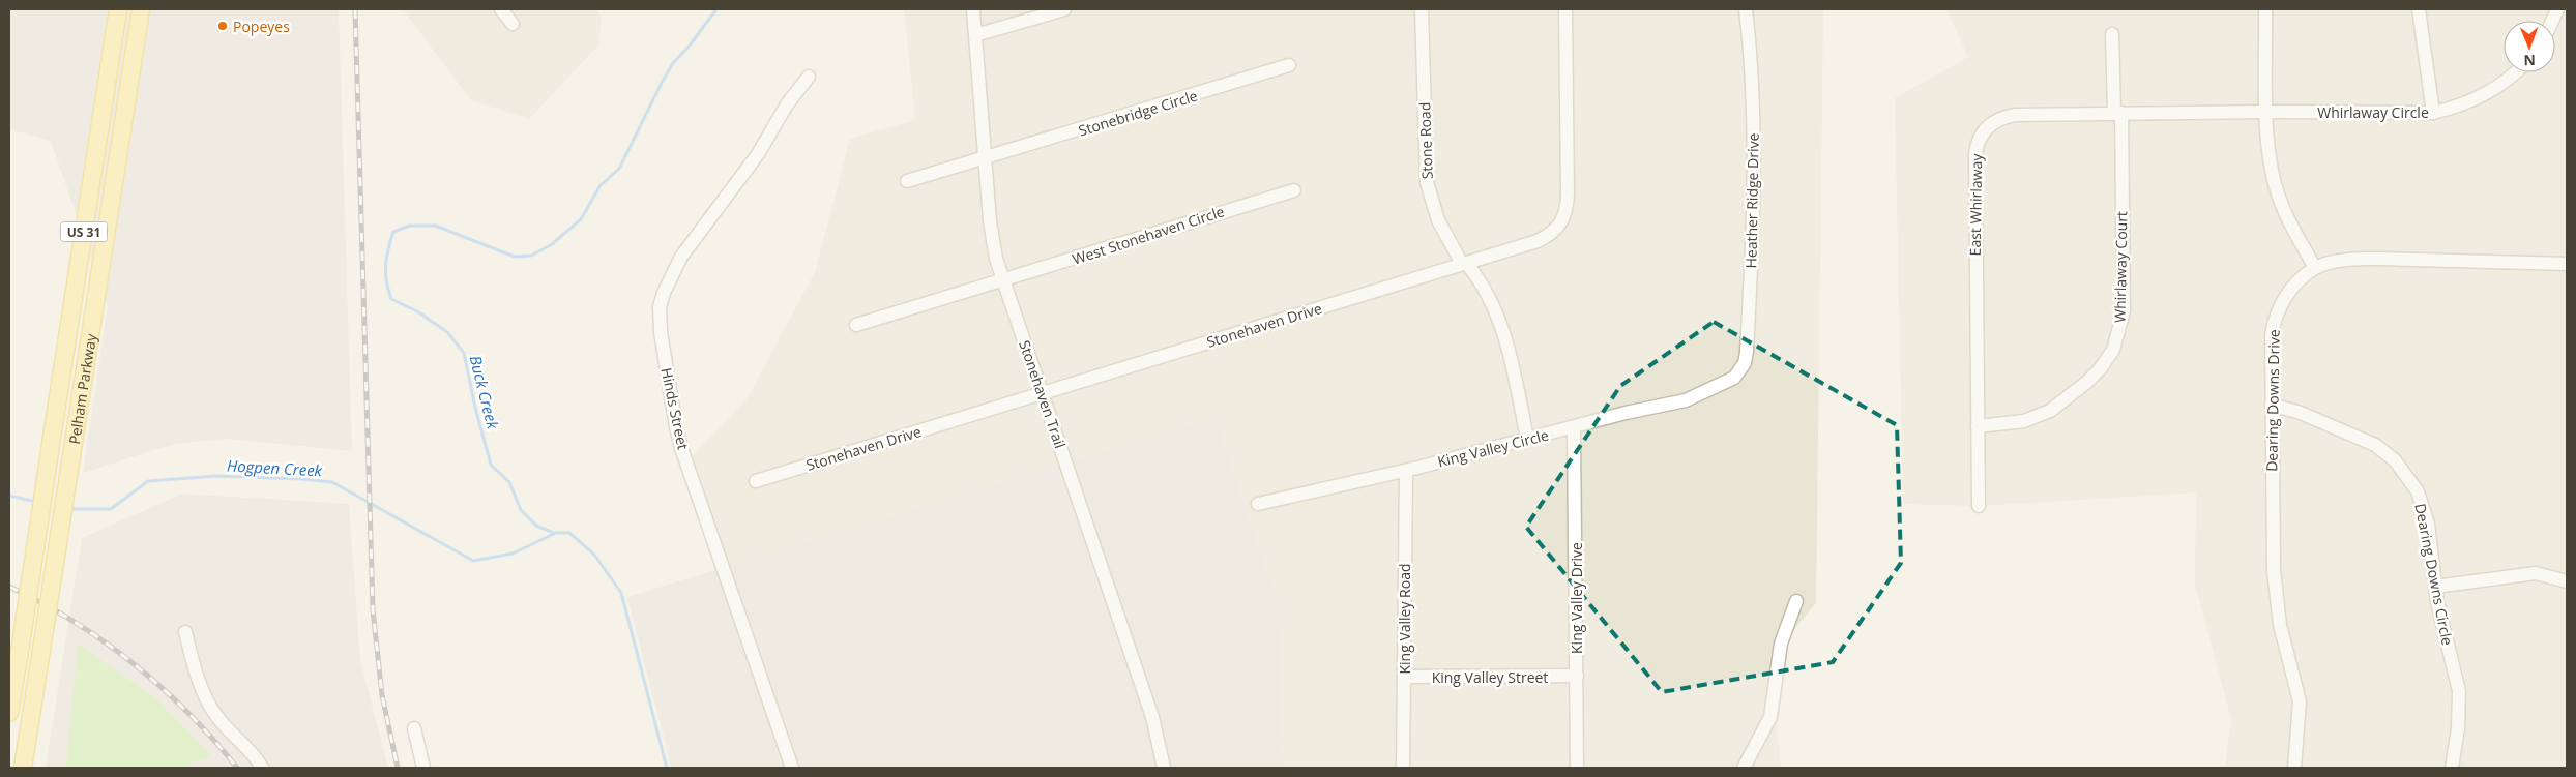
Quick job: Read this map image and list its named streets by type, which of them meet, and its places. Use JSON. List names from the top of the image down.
{
  "streets": {
    "main road": ["US 31", "Pelham Parkway"],
    "street": [
      "Whirlaway Circle",
      "Stonebridge Circle",
      "Stone Road",
      "Heather Ridge Drive",
      "East Whirlaway",
      "West Stonehaven Circle",
      "Whirlaway Court",
      "Stonehaven Drive",
      "Stonehaven Trail",
      "Dearing Downs Drive",
      "Hinds Street",
      "King Valley Circle",
      "Dearing Downs Circle",
      "King Valley Drive",
      "King Valley Road",
      "King Valley Street"
    ]
  },
  "crossings": [
    ["Whirlaway Circle", "East Whirlaway"],
    ["Stonebridge Circle", "Stonehaven Trail"],
    ["Stone Road", "Stonehaven Drive"],
    ["Stone Road", "King Valley Circle"],
    ["Heather Ridge Drive", "King Valley Circle"],
    ["East Whirlaway", "Whirlaway Court"],
    ["West Stonehaven Circle", "Stonehaven Trail"],
    ["Stonehaven Drive", "Stonehaven Trail"],
    ["Dearing Downs Drive", "Dearing Downs Circle"],
    ["King Valley Circle", "King Valley Drive"],
    ["King Valley Circle", "King Valley Road"],
    ["King Valley Drive", "King Valley Street"],
    ["King Valley Road", "King Valley Street"]
  ],
  "water": ["Buck Creek", "Hogpen Creek"],
  "places": ["Popeyes"],
  "north": "bottom"
}
